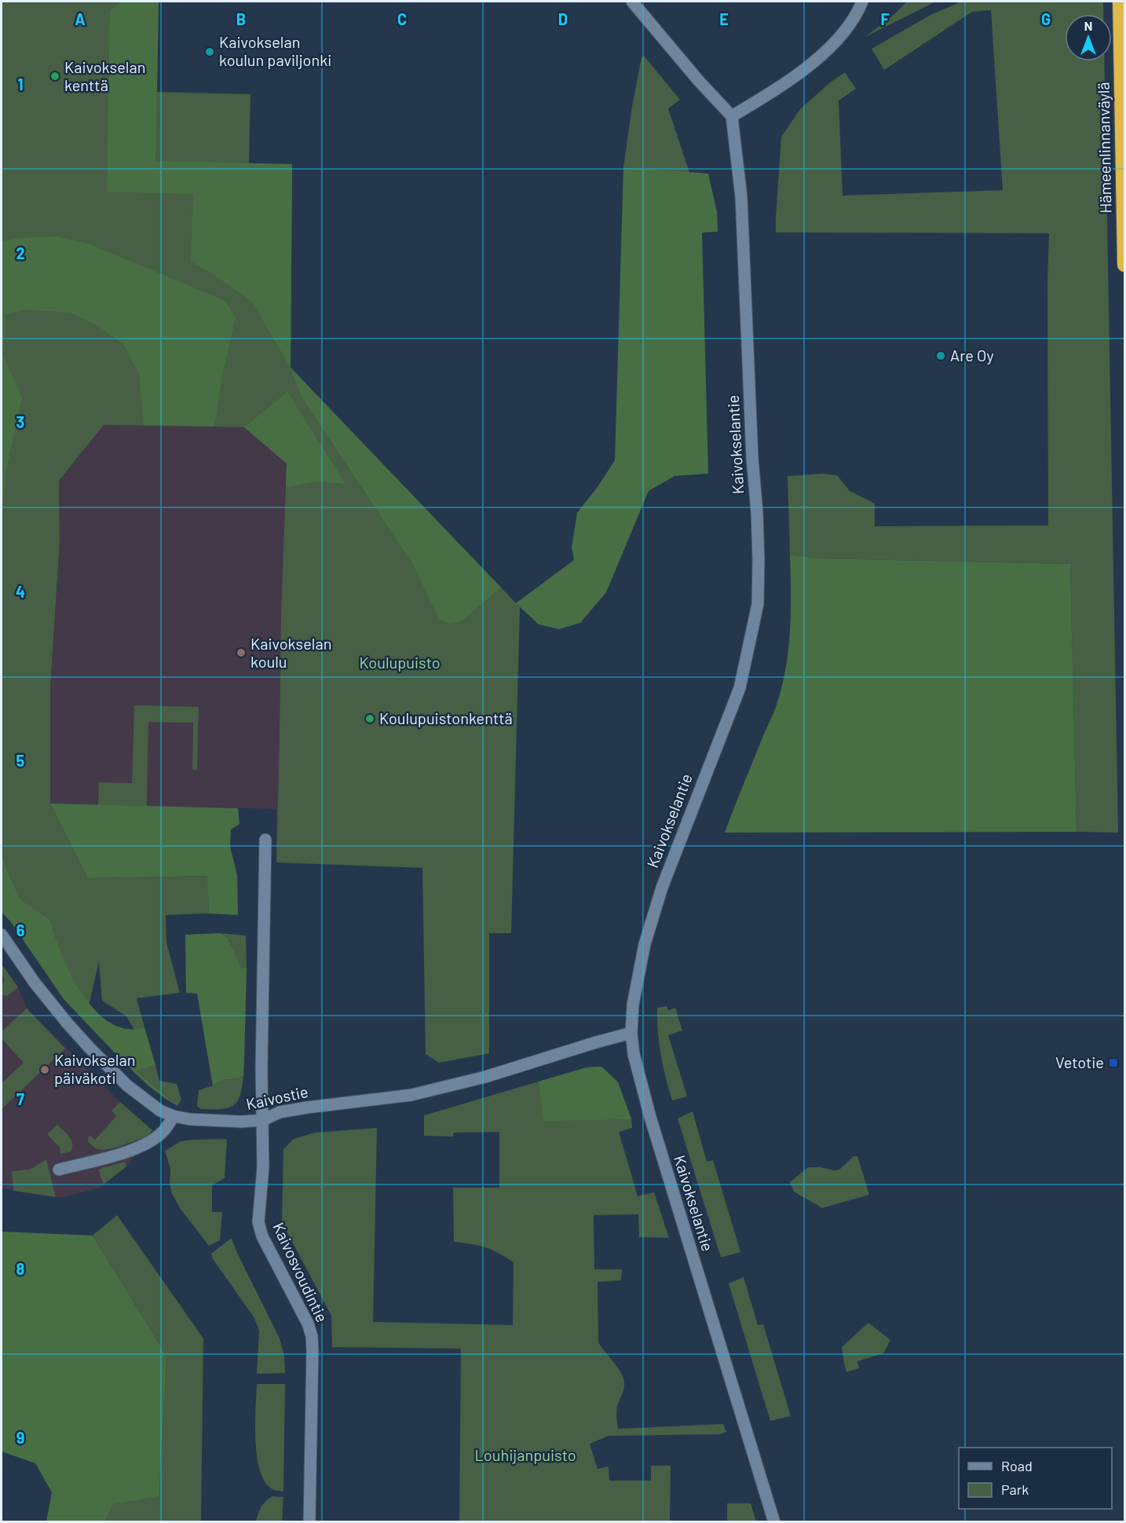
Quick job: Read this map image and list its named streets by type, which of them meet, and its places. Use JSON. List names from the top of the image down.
{
  "streets": {
    "highway": ["Hämeenlinnanväylä"],
    "street": ["Kaivokselantie", "Kaivostie", "Kaivosvoudintie"]
  },
  "crossings": [
    ["Kaivokselantie", "Kaivostie"],
    ["Kaivostie", "Kaivosvoudintie"]
  ],
  "parks": ["Koulupuisto", "Louhijanpuisto"],
  "places": {
    "other": [
      "Kaivokselan koulun paviljonki",
      "Kaivokselan kenttä",
      "Are Oy",
      "Kaivokselan koulu",
      "Koulupuistonkenttä",
      "Kaivokselan päiväkoti"
    ],
    "transit": ["Vetotie"]
  },
  "legend": ["Road", "Park"],
  "north": "top",
  "grid": {
    "columns": [
      "A",
      "B",
      "C",
      "D",
      "E",
      "F",
      "G"
    ],
    "rows": [
      "1",
      "2",
      "3",
      "4",
      "5",
      "6",
      "7",
      "8",
      "9"
    ]
  }
}
